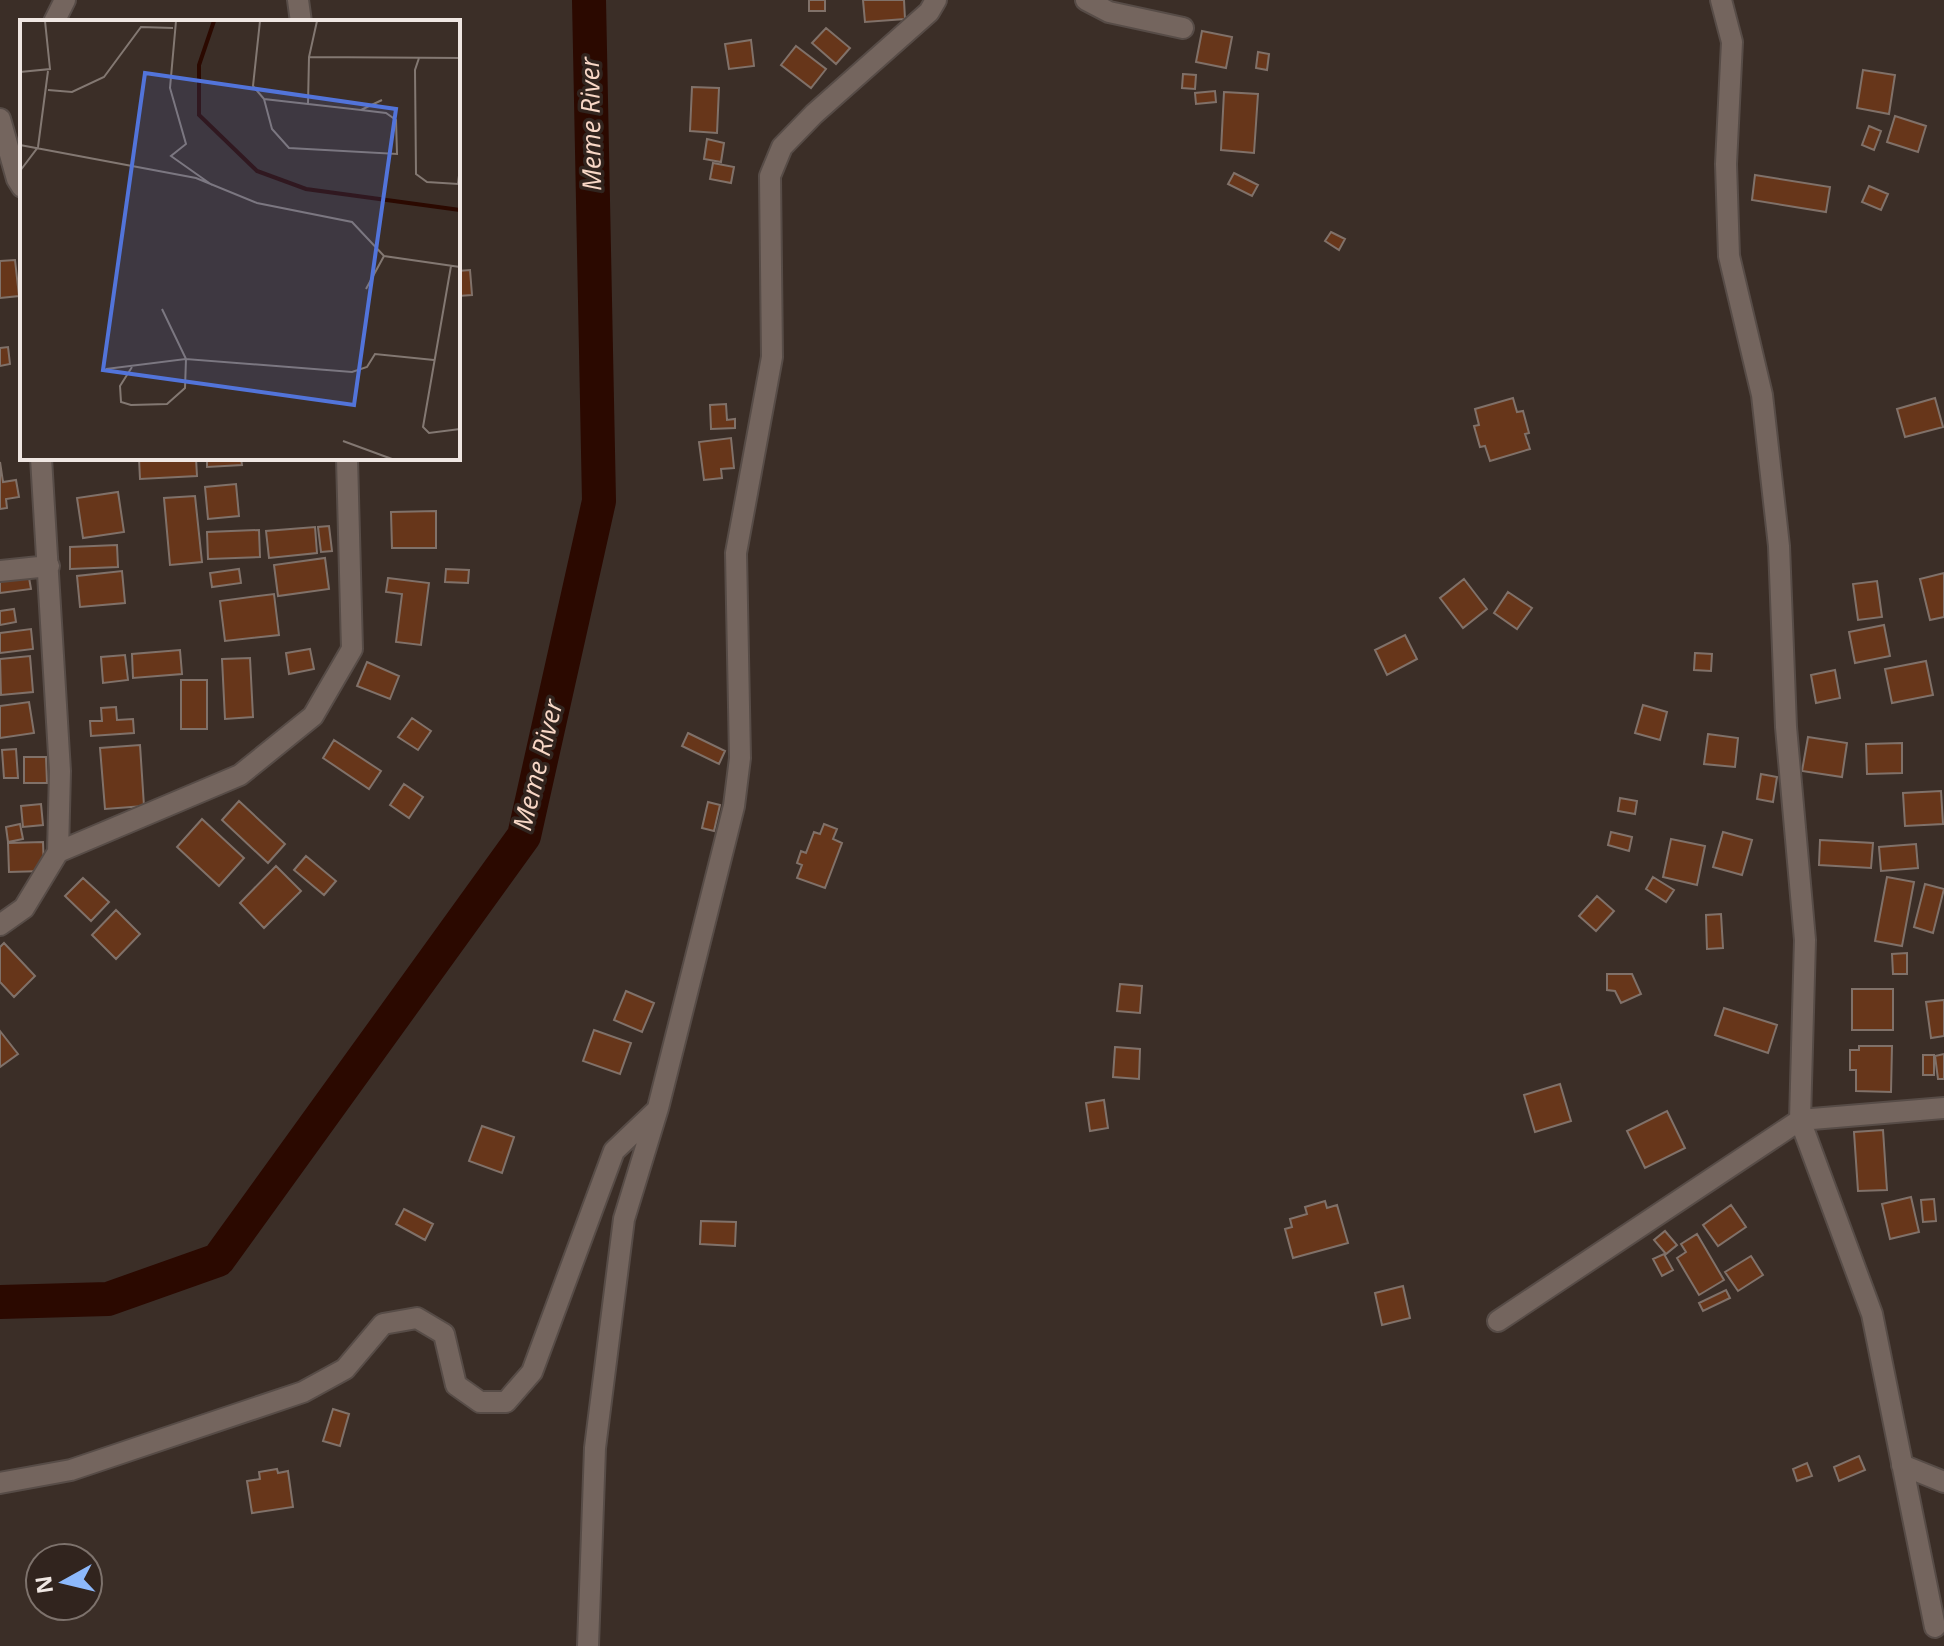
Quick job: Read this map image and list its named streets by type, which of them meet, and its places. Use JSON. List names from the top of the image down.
{
  "water": ["Meme River"],
  "north": "left"
}
